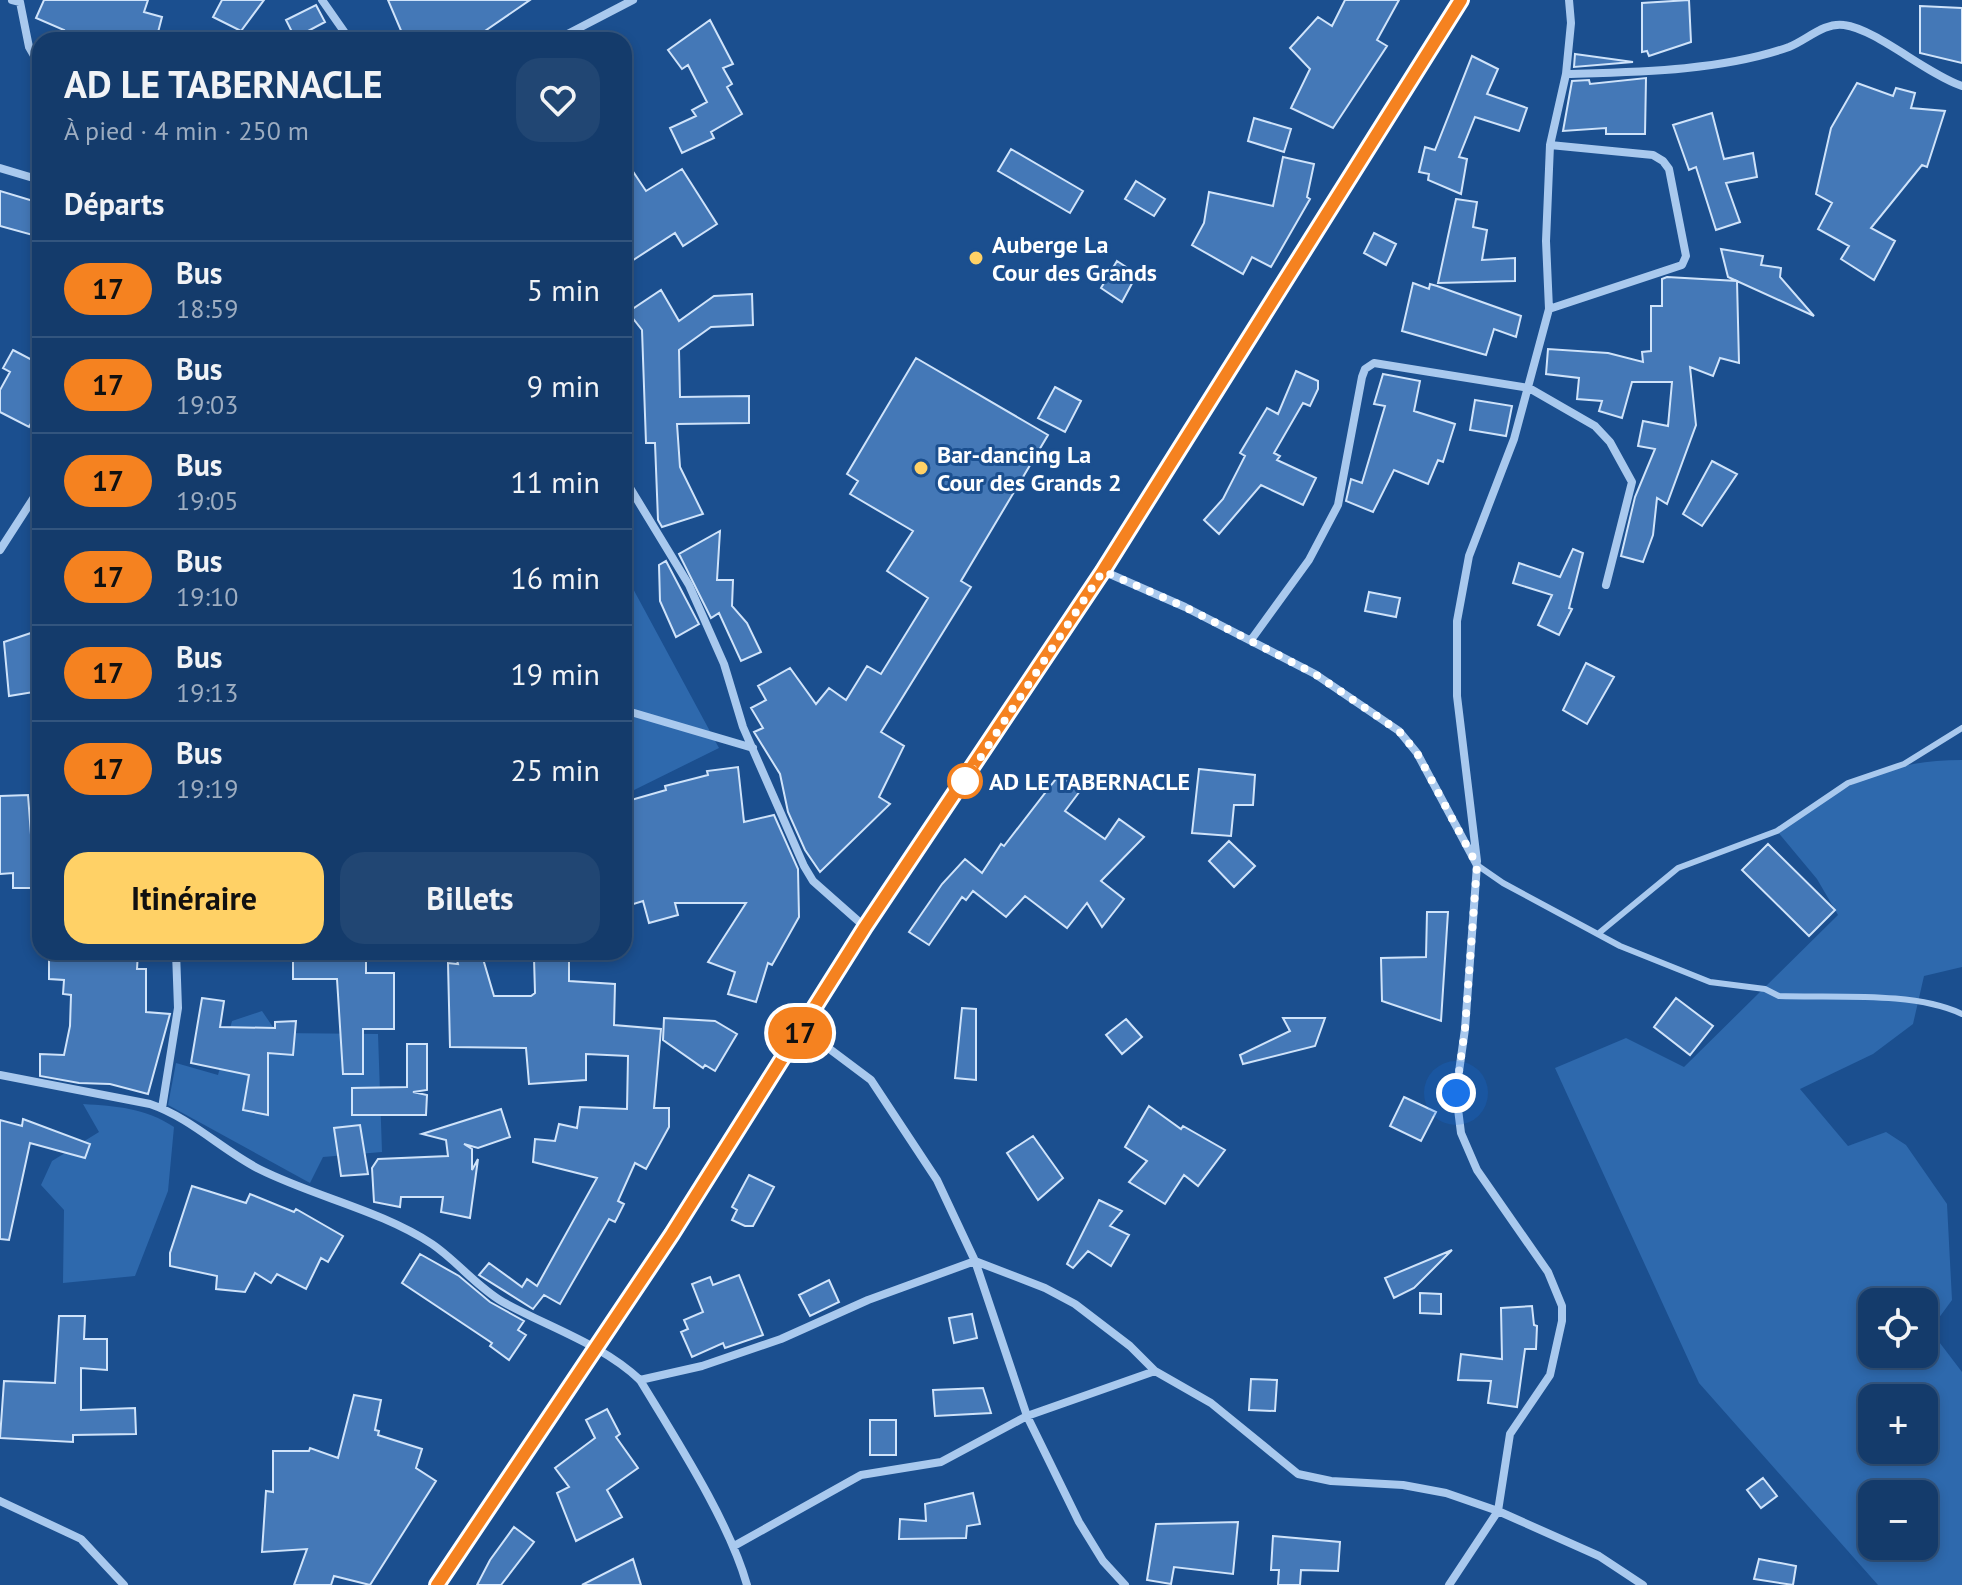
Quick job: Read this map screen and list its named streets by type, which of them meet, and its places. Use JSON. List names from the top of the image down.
{
  "places": ["Auberge La Cour des Grands", "Bar-dancing La Cour des Grands 2", "AD LE TABERNACLE"],
  "lines": ["bus line 17"],
  "page": {
    "on_map": "17",
    "heading": [
      ["AD LE TABERNACLE", "À pied · 4 min · 250 m"],
      "Départs"
    ],
    "list": [
      {
        "mark": "17",
        "name": "Bus",
        "note": "18:59",
        "value": "5 min"
      },
      {
        "mark": "17",
        "name": "Bus",
        "note": "19:03",
        "value": "9 min"
      },
      {
        "mark": "17",
        "name": "Bus",
        "note": "19:05",
        "value": "11 min"
      },
      {
        "mark": "17",
        "name": "Bus",
        "note": "19:10",
        "value": "16 min"
      },
      {
        "mark": "17",
        "name": "Bus",
        "note": "19:13",
        "value": "19 min"
      },
      {
        "mark": "17",
        "name": "Bus",
        "note": "19:19",
        "value": "25 min"
      }
    ],
    "buttons": ["Itinéraire", "Billets"],
    "map_buttons": ["+", "−"]
  }
}
